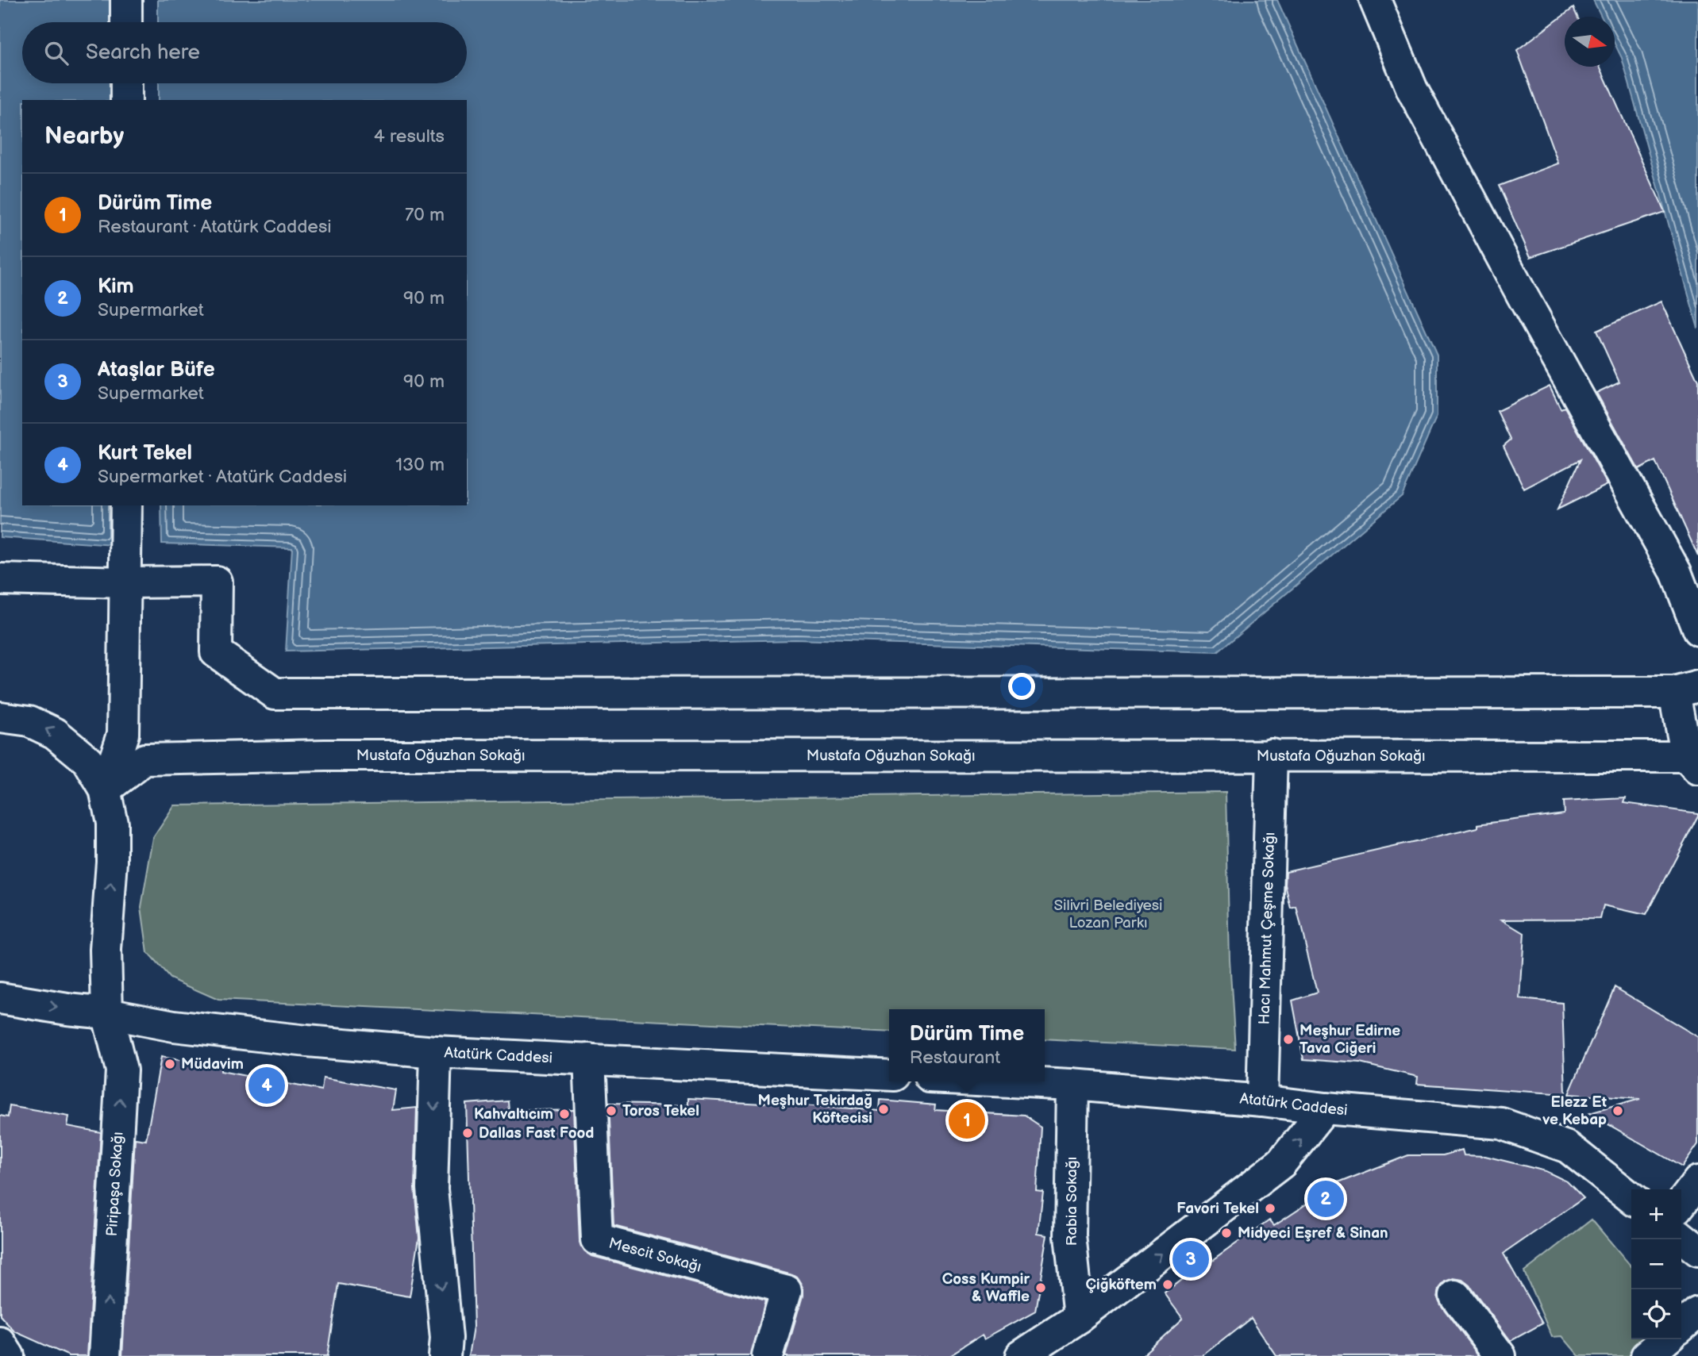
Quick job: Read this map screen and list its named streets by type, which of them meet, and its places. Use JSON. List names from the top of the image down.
{
  "streets": {
    "street": [
      "Mustafa Oğuzhan Sokağı",
      "Hacı Mahmut Çeşme Sokağı",
      "Atatürk Caddesi",
      "Piripaşa Sokağı",
      "Rabia Sokağı",
      "Mescit Sokağı"
    ]
  },
  "crossings": [
    ["Mustafa Oğuzhan Sokağı", "Hacı Mahmut Çeşme Sokağı"],
    ["Mustafa Oğuzhan Sokağı", "Piripaşa Sokağı"],
    ["Hacı Mahmut Çeşme Sokağı", "Atatürk Caddesi"],
    ["Atatürk Caddesi", "Piripaşa Sokağı"],
    ["Atatürk Caddesi", "Rabia Sokağı"],
    ["Atatürk Caddesi", "Mescit Sokağı"]
  ],
  "one_way": ["Piripaşa Sokağı"],
  "parks": ["Silivri Belediyesi Lozan Parkı"],
  "places": [
    "Meşhur Edirne Tava Ciğeri",
    "Müdavim",
    "Meşhur Tekirdağ Köftecisi",
    "Toros Tekel",
    "Elezz Et ve Kebap",
    "Kahvaltıcım",
    "Dallas Fast Food",
    "Favori Tekel",
    "Midyeci Eşref & Sinan",
    "Çiğköftem",
    "Coss Kumpir & Waffle"
  ],
  "north": "right",
  "page": {
    "search": "Search here",
    "heading": ["Nearby", "4 results"],
    "list": [
      {
        "mark": "1",
        "name": "Dürüm Time",
        "note": "Restaurant · Atatürk Caddesi",
        "value": "70 m"
      },
      {
        "mark": "2",
        "name": "Kim",
        "note": "Supermarket",
        "value": "90 m"
      },
      {
        "mark": "3",
        "name": "Ataşlar Büfe",
        "note": "Supermarket",
        "value": "90 m"
      },
      {
        "mark": "4",
        "name": "Kurt Tekel",
        "note": "Supermarket · Atatürk Caddesi",
        "value": "130 m"
      }
    ],
    "popup": ["Dürüm Time", "Restaurant"],
    "pins": [
      "4",
      "1",
      "2",
      "3"
    ],
    "map_buttons": ["+", "−"]
  }
}
